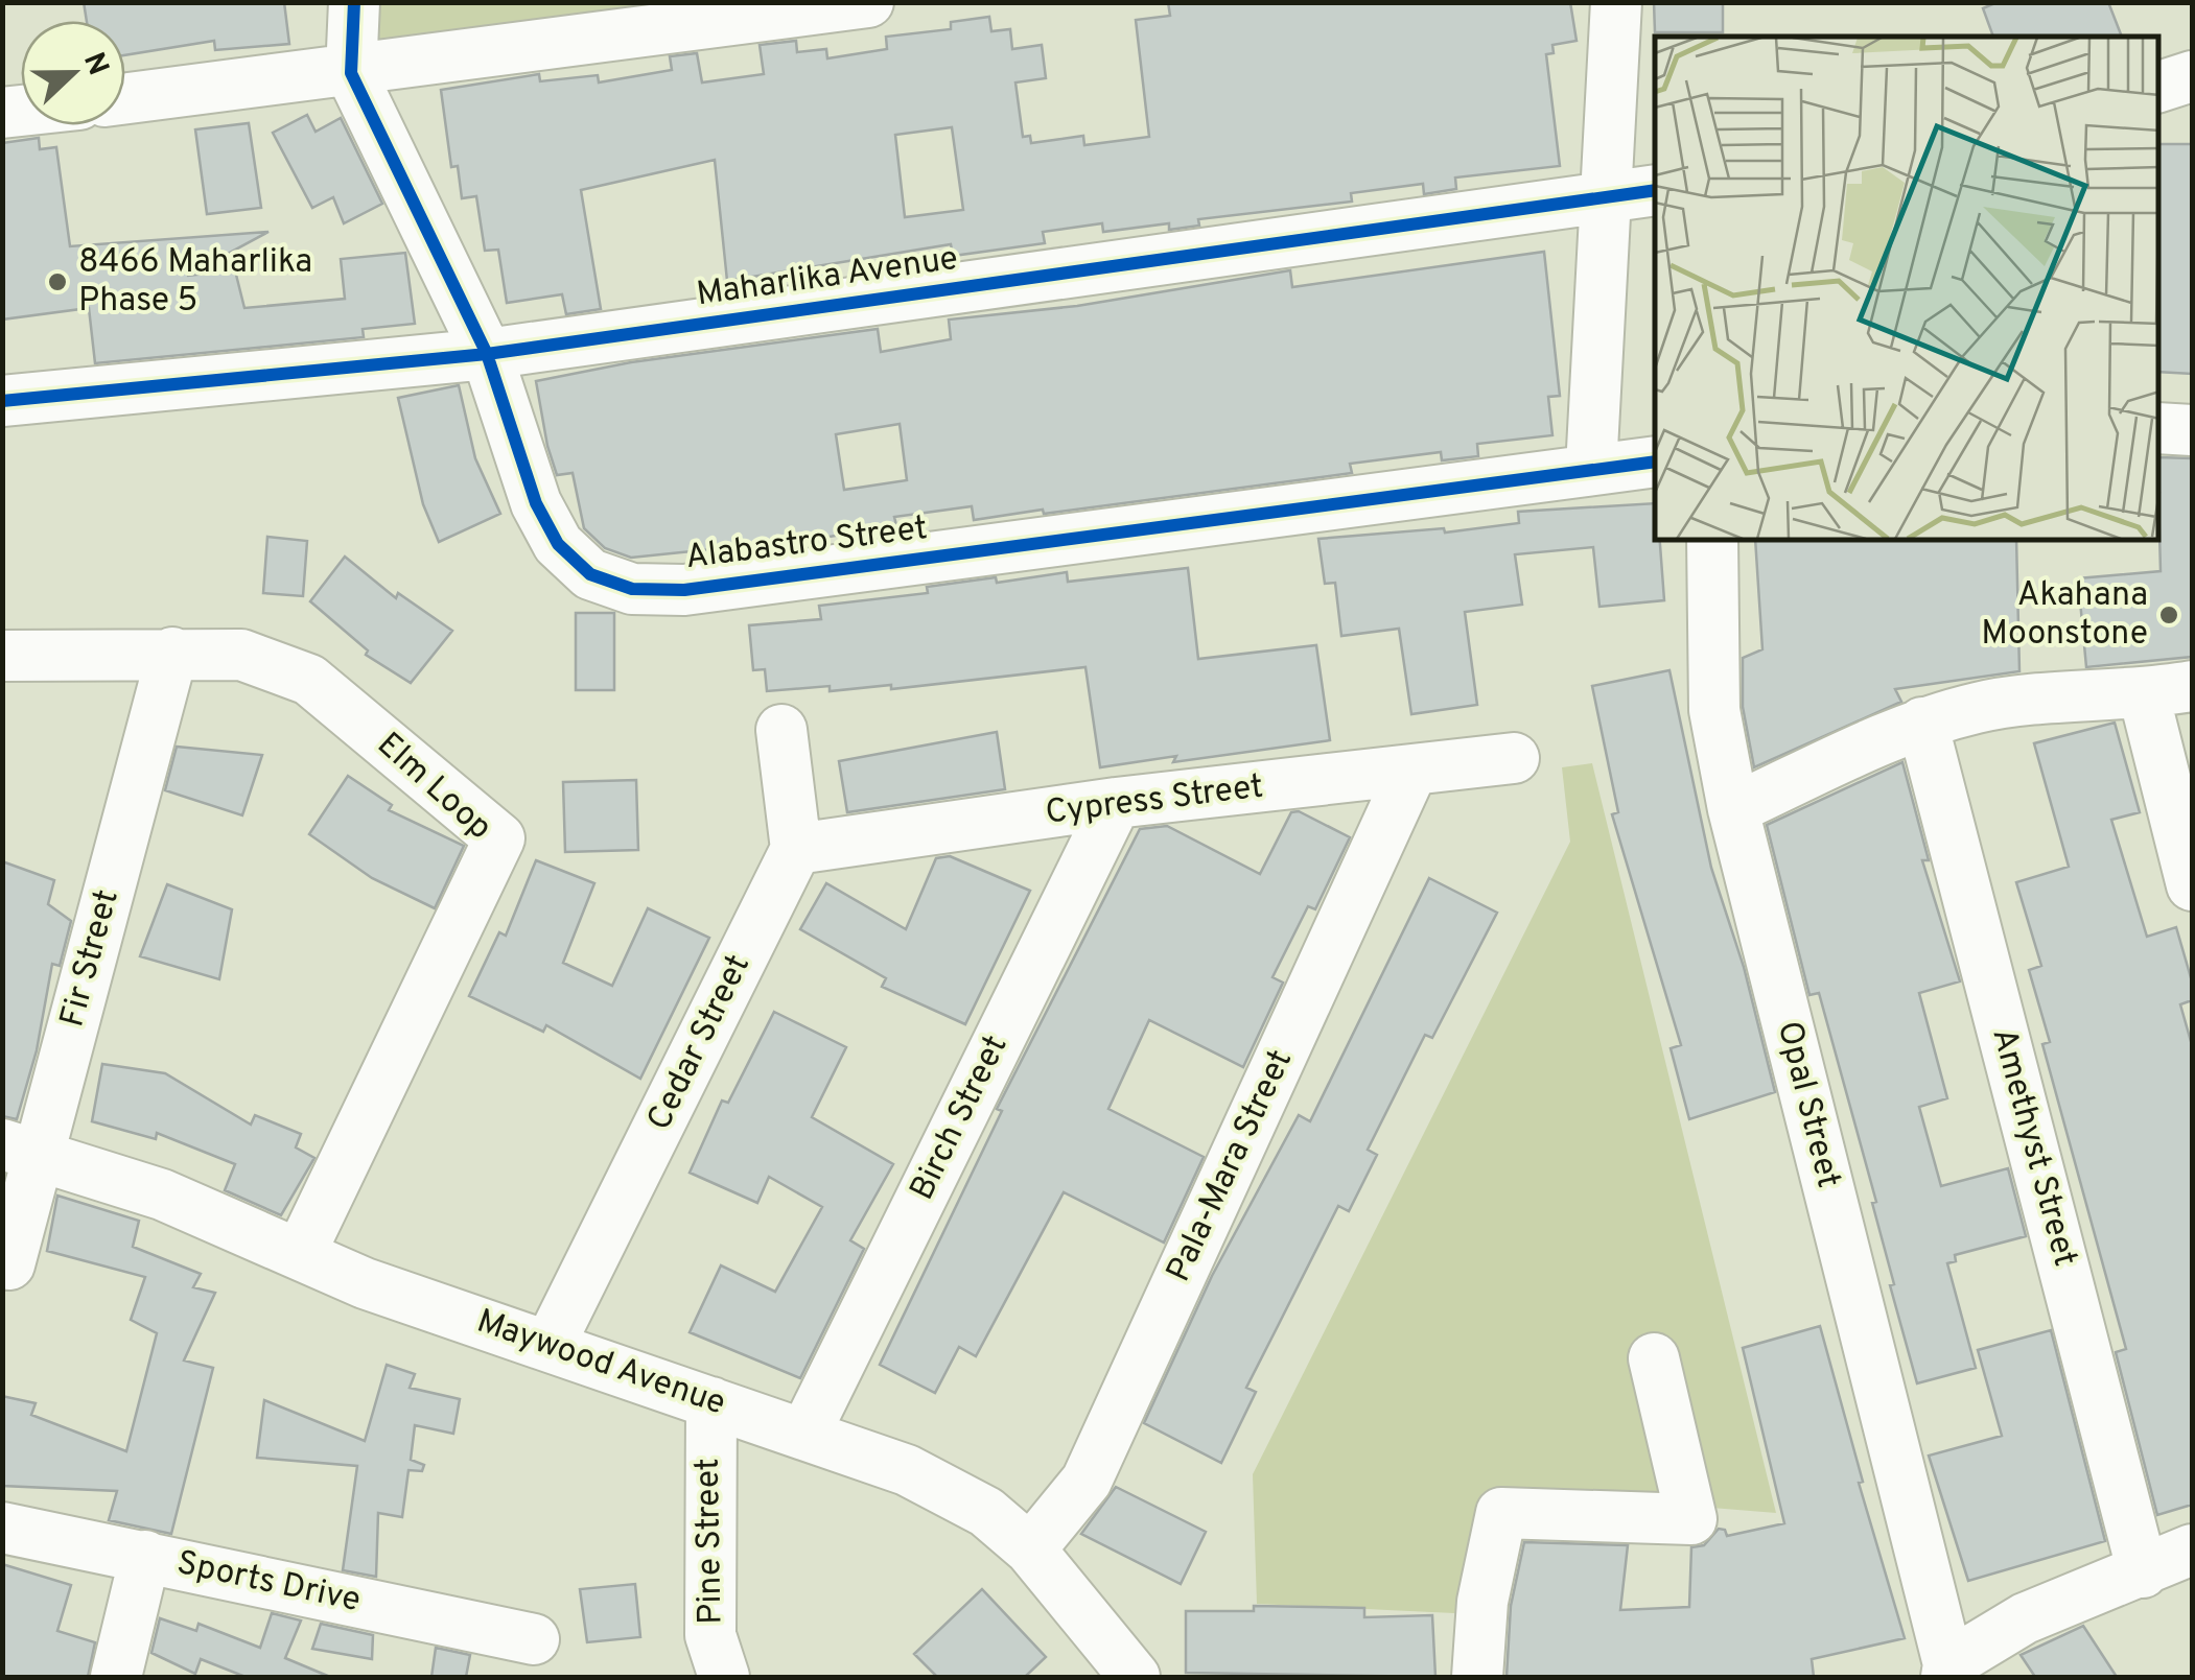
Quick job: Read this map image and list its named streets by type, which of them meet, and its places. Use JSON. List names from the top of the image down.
{
  "streets": {
    "street": [
      "Maharlika Avenue",
      "Alabastro Street",
      "Elm Loop",
      "Cypress Street",
      "Fir Street",
      "Cedar Street",
      "Opal Street",
      "Birch Street",
      "Amethyst Street",
      "Pala-Mara Street",
      "Maywood Avenue",
      "Pine Street",
      "Sports Drive"
    ]
  },
  "crossings": [
    ["Maharlika Avenue", "Alabastro Street"],
    ["Elm Loop", "Fir Street"],
    ["Elm Loop", "Maywood Avenue"],
    ["Cypress Street", "Cedar Street"],
    ["Cypress Street", "Birch Street"],
    ["Cypress Street", "Pala-Mara Street"],
    ["Fir Street", "Maywood Avenue"],
    ["Cedar Street", "Maywood Avenue"],
    ["Birch Street", "Maywood Avenue"],
    ["Pala-Mara Street", "Maywood Avenue"],
    ["Maywood Avenue", "Pine Street"]
  ],
  "places": ["8466 Maharlika Phase 5", "Akahana Moonstone"],
  "north": "right"
}
